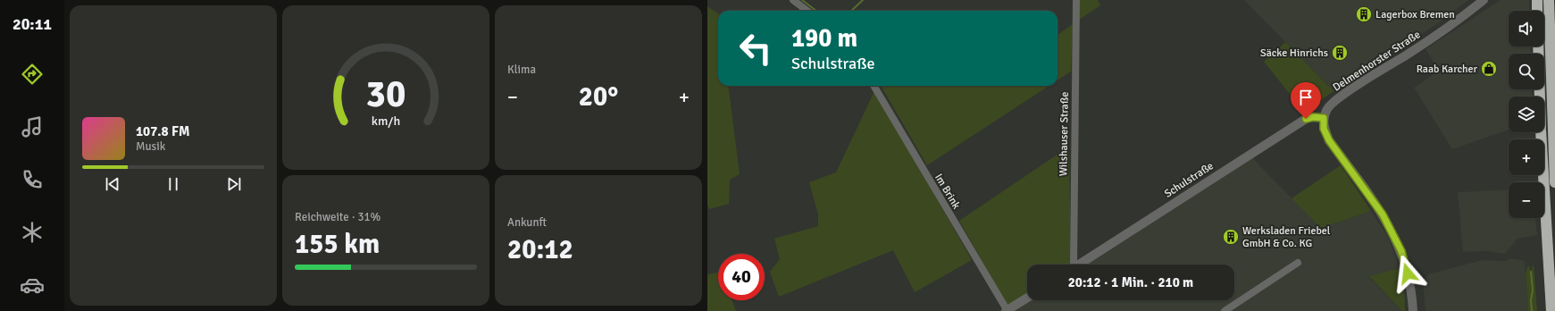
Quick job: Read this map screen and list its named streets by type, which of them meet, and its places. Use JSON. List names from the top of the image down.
{
  "streets": {
    "street": [
      "Delmenhorster Straße",
      "Wilshauser Straße",
      "Schulstraße",
      "Im Brink"
    ]
  },
  "crossings": [
    ["Delmenhorster Straße", "Schulstraße"]
  ],
  "places": {
    "building": ["Lagerbox Bremen", "Säcke Hinrichs", "Werksladen Friebel GmbH & Co. KG"],
    "shop": ["Raab Karcher"]
  },
  "page": {
    "tabs": "20:11",
    "tile": [
      "Klima",
      ["Reichweite · 31%", "155 km"],
      ["Ankunft", "20:12"]
    ],
    "map_buttons": ["+", "−"],
    "turn": ["190 m", "Schulstraße"],
    "heat": ["−", "20°", "+"],
    "song": ["107.8 FM", "Musik"],
    "limit": "40",
    "trip": "20:12 · 1 Min. · 210 m",
    "gauge": ["30", "km/h"]
  }
}
